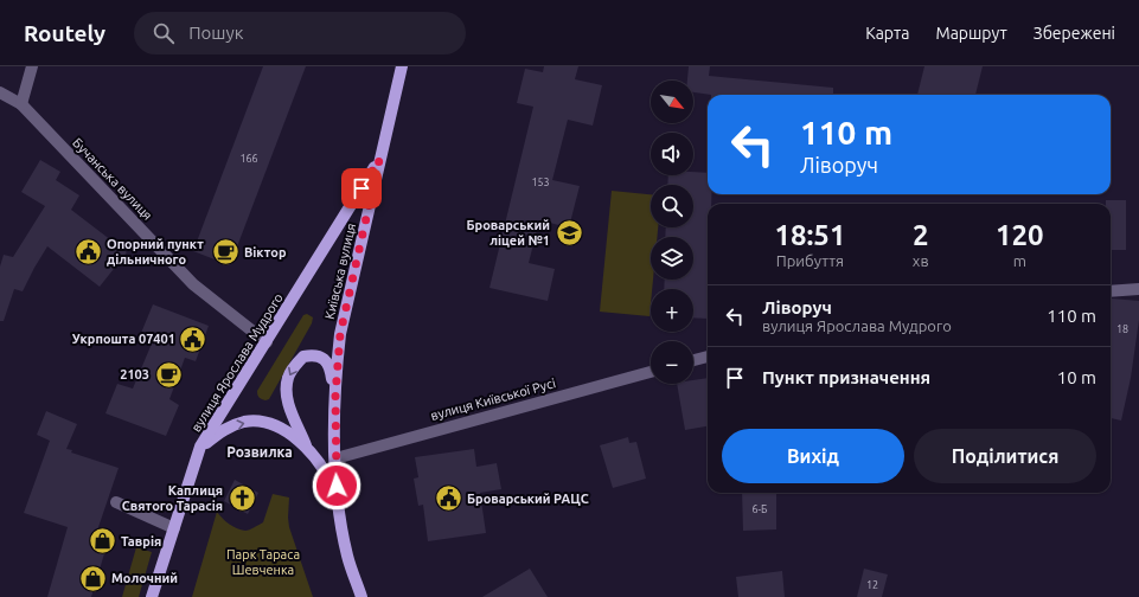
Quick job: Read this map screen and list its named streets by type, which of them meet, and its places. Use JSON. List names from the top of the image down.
{
  "streets": {
    "main road": ["Київська вулиця", "вулиця Ярослава Мудрого"],
    "street": ["Бучанська вулиця", "вулиця Київської Русі"]
  },
  "crossings": [
    ["Бучанська вулиця", "вулиця Ярослава Мудрого"],
    ["Київська вулиця", "вулиця Ярослава Мудрого"],
    ["Київська вулиця", "вулиця Київської Русі"]
  ],
  "districts": ["Розвилка"],
  "parks": ["Парк Тараса Шевченка"],
  "places": {
    "school or university": ["Броварський ліцей №1"],
    "public building": ["Опорний пункт дільничного", "Укрпошта 07401", "Броварський РАЦС"],
    "cafe": ["Віктор", "2103"],
    "church": ["Каплиця Святого Тарасія"],
    "shop": ["Таврія", "Молочний"]
  },
  "house_numbers": [
    "166",
    "153",
    "18",
    "6-Б",
    "12"
  ],
  "north": "bottom right",
  "page": {
    "header": "Routely",
    "search": "Пошук",
    "nav": ["Карта", "Маршрут", "Збережені"],
    "map_buttons": ["+", "−"],
    "turn": ["110 m", "Ліворуч"],
    "eta": [
      "18:51",
      "Прибуття",
      "2",
      "хв",
      "120",
      "m"
    ],
    "list": [
      {
        "name": "Ліворуч",
        "note": "вулиця Ярослава Мудрого",
        "value": "110 m"
      },
      {
        "name": "Пункт призначення",
        "value": "10 m"
      }
    ],
    "buttons": ["Вихід", "Поділитися"]
  }
}
